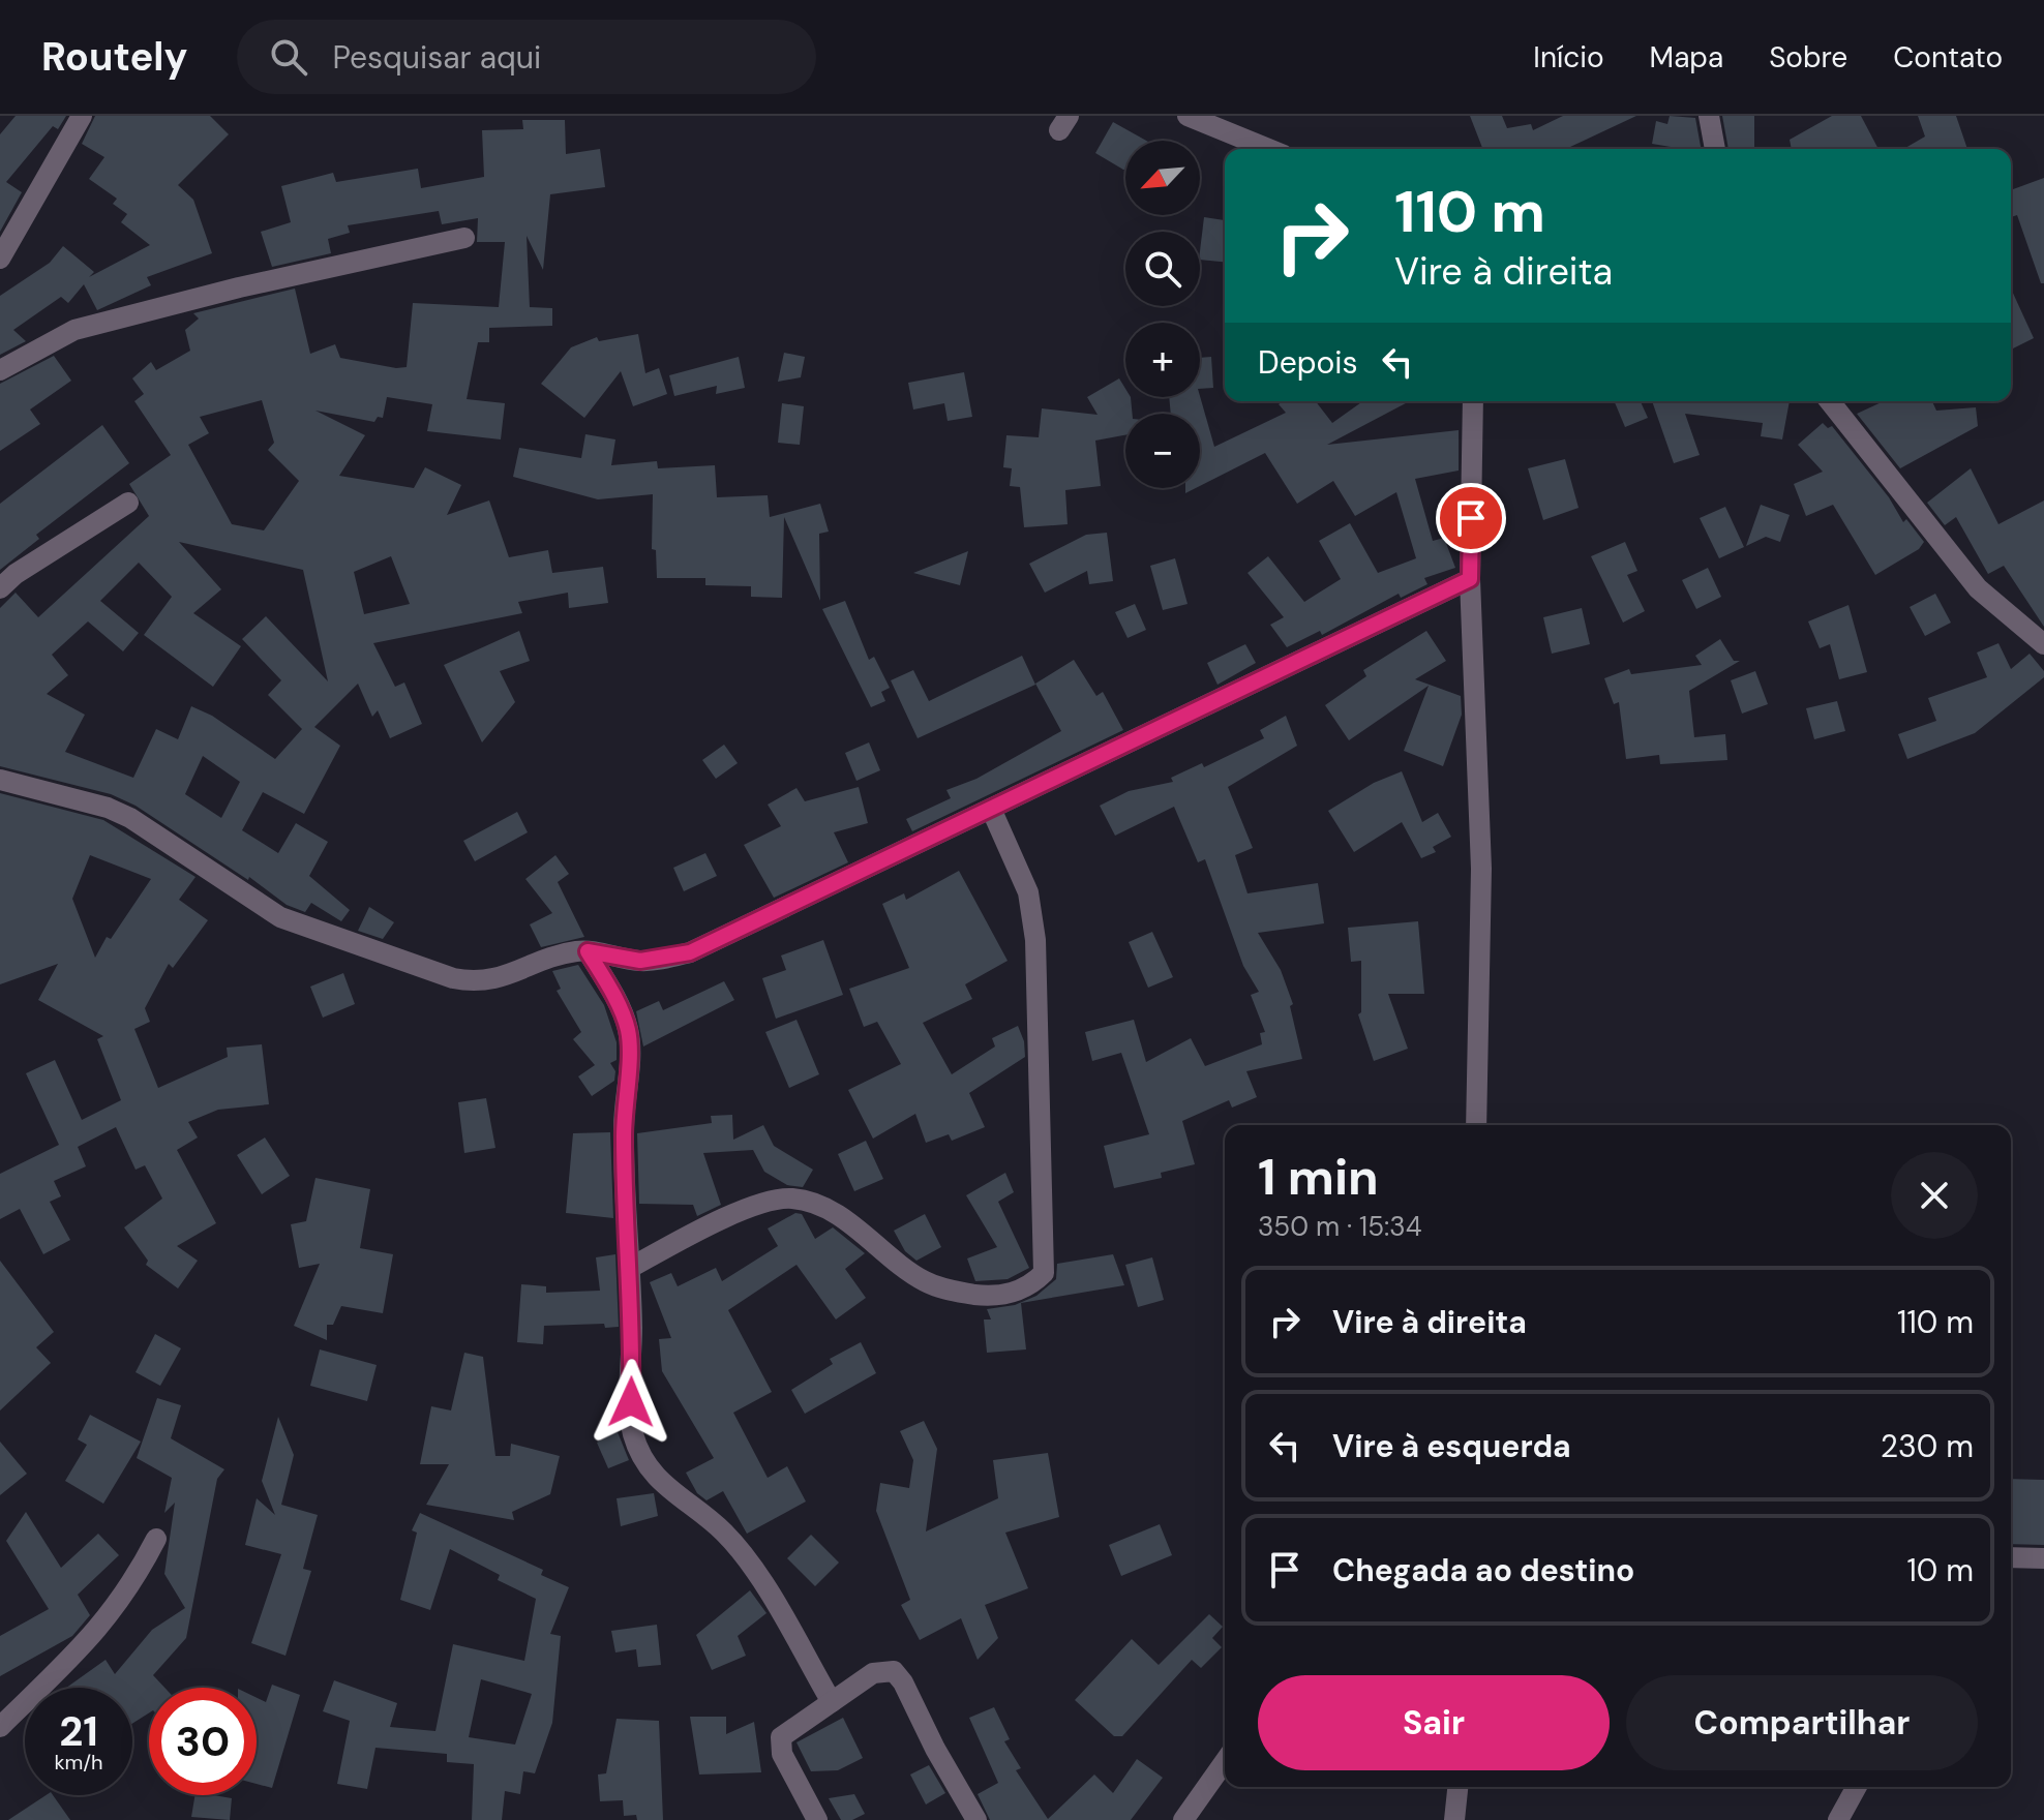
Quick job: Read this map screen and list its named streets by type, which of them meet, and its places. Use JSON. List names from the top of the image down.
{
  "north": "bottom left",
  "page": {
    "header": "Routely",
    "search": "Pesquisar aqui",
    "nav": [
      "Início",
      "Mapa",
      "Sobre",
      "Contato"
    ],
    "map_buttons": ["+", "−"],
    "turn": ["110 m", "Vire à direita"],
    "then": "Depois",
    "heading": ["1 min", "350 m · 15:34"],
    "list": [
      {
        "name": "Vire à direita",
        "value": "110 m"
      },
      {
        "name": "Vire à esquerda",
        "value": "230 m"
      },
      {
        "name": "Chegada ao destino",
        "value": "10 m"
      }
    ],
    "buttons": ["Sair", "Compartilhar"],
    "speed": "21 km/h",
    "limit": "30"
  }
}
